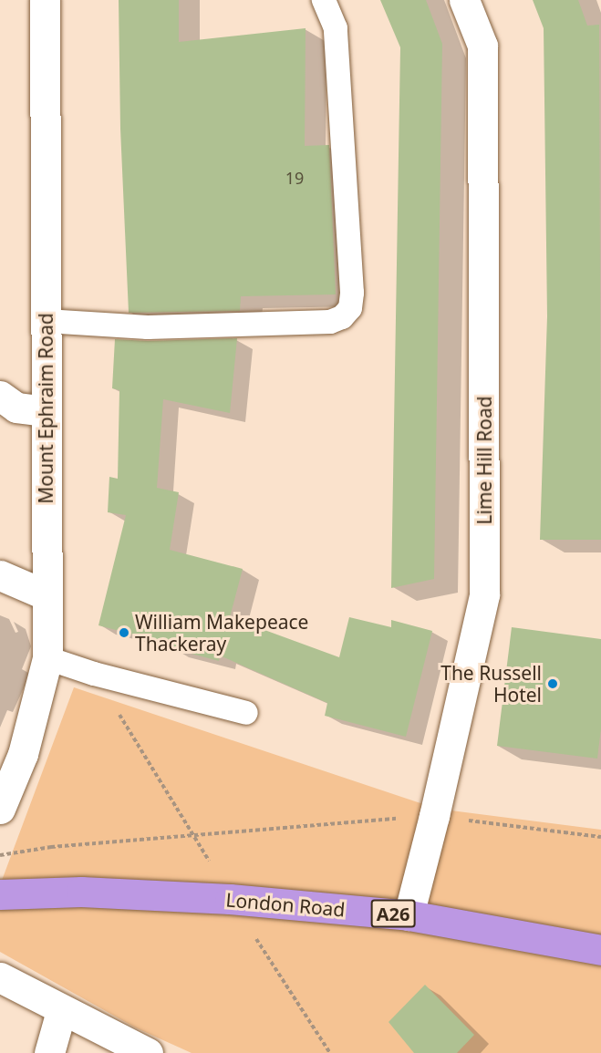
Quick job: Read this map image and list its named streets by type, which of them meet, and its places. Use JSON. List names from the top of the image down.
{
  "streets": {
    "highway": ["London Road", "A26"],
    "street": ["Mount Ephraim Road", "Lime Hill Road"]
  },
  "crossings": [
    ["Lime Hill Road", "London Road"]
  ],
  "places": ["William Makepeace Thackeray", "The Russell Hotel"],
  "house_numbers": ["19"]
}
